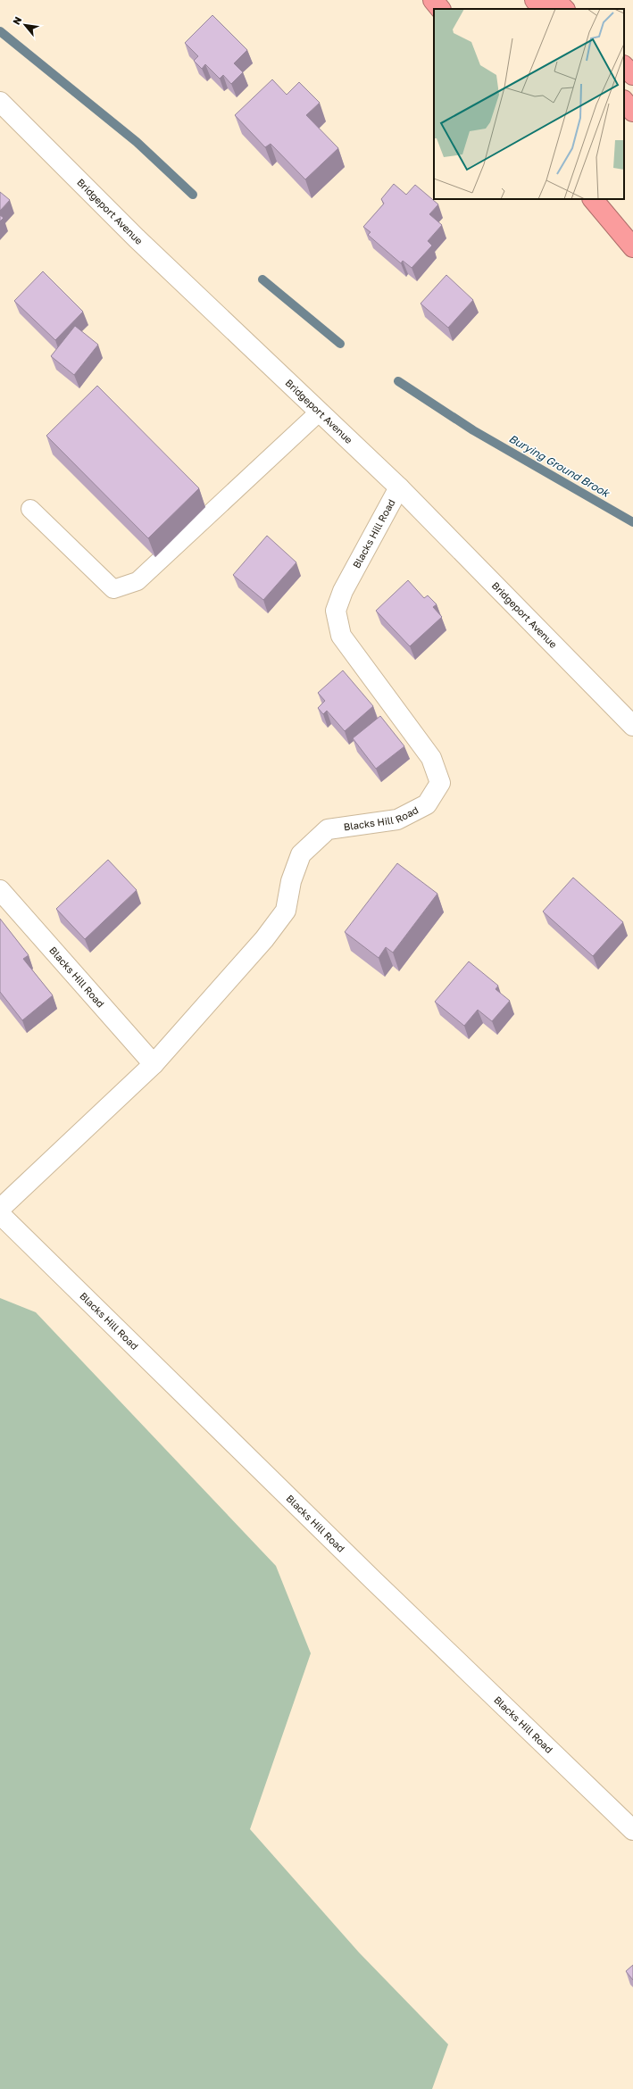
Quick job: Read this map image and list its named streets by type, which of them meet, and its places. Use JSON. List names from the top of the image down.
{
  "streets": {
    "street": ["Bridgeport Avenue", "Blacks Hill Road"]
  },
  "crossings": [
    ["Bridgeport Avenue", "Blacks Hill Road"]
  ],
  "water": ["Burying Ground Brook"],
  "north": "top left"
}
